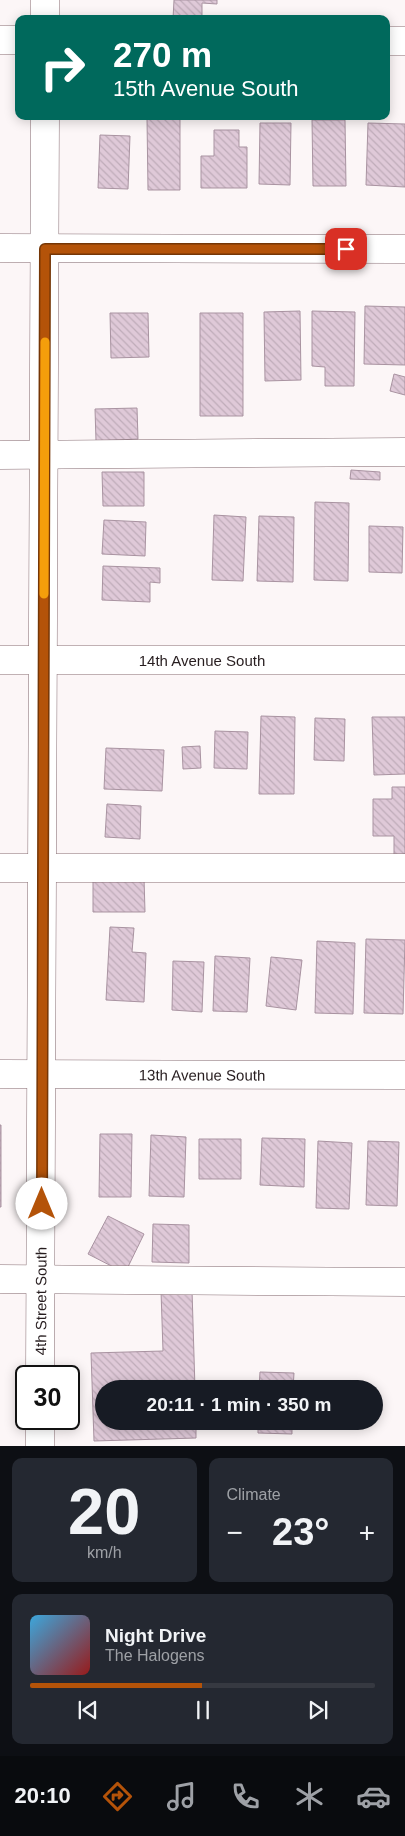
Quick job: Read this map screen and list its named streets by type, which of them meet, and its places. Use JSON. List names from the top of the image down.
{
  "streets": {
    "street": ["14th Avenue South", "13th Avenue South", "4th Street South"]
  },
  "crossings": [
    ["14th Avenue South", "4th Street South"],
    ["13th Avenue South", "4th Street South"]
  ],
  "page": {
    "turn": ["270 m", "15th Avenue South"],
    "limit": "30",
    "trip": "20:11 · 1 min · 350 m",
    "tile": [
      ["20", "km/h"],
      "Climate"
    ],
    "heat": ["−", "23°", "+"],
    "song": ["Night Drive", "The Halogens"],
    "tabs": "20:10"
  }
}
